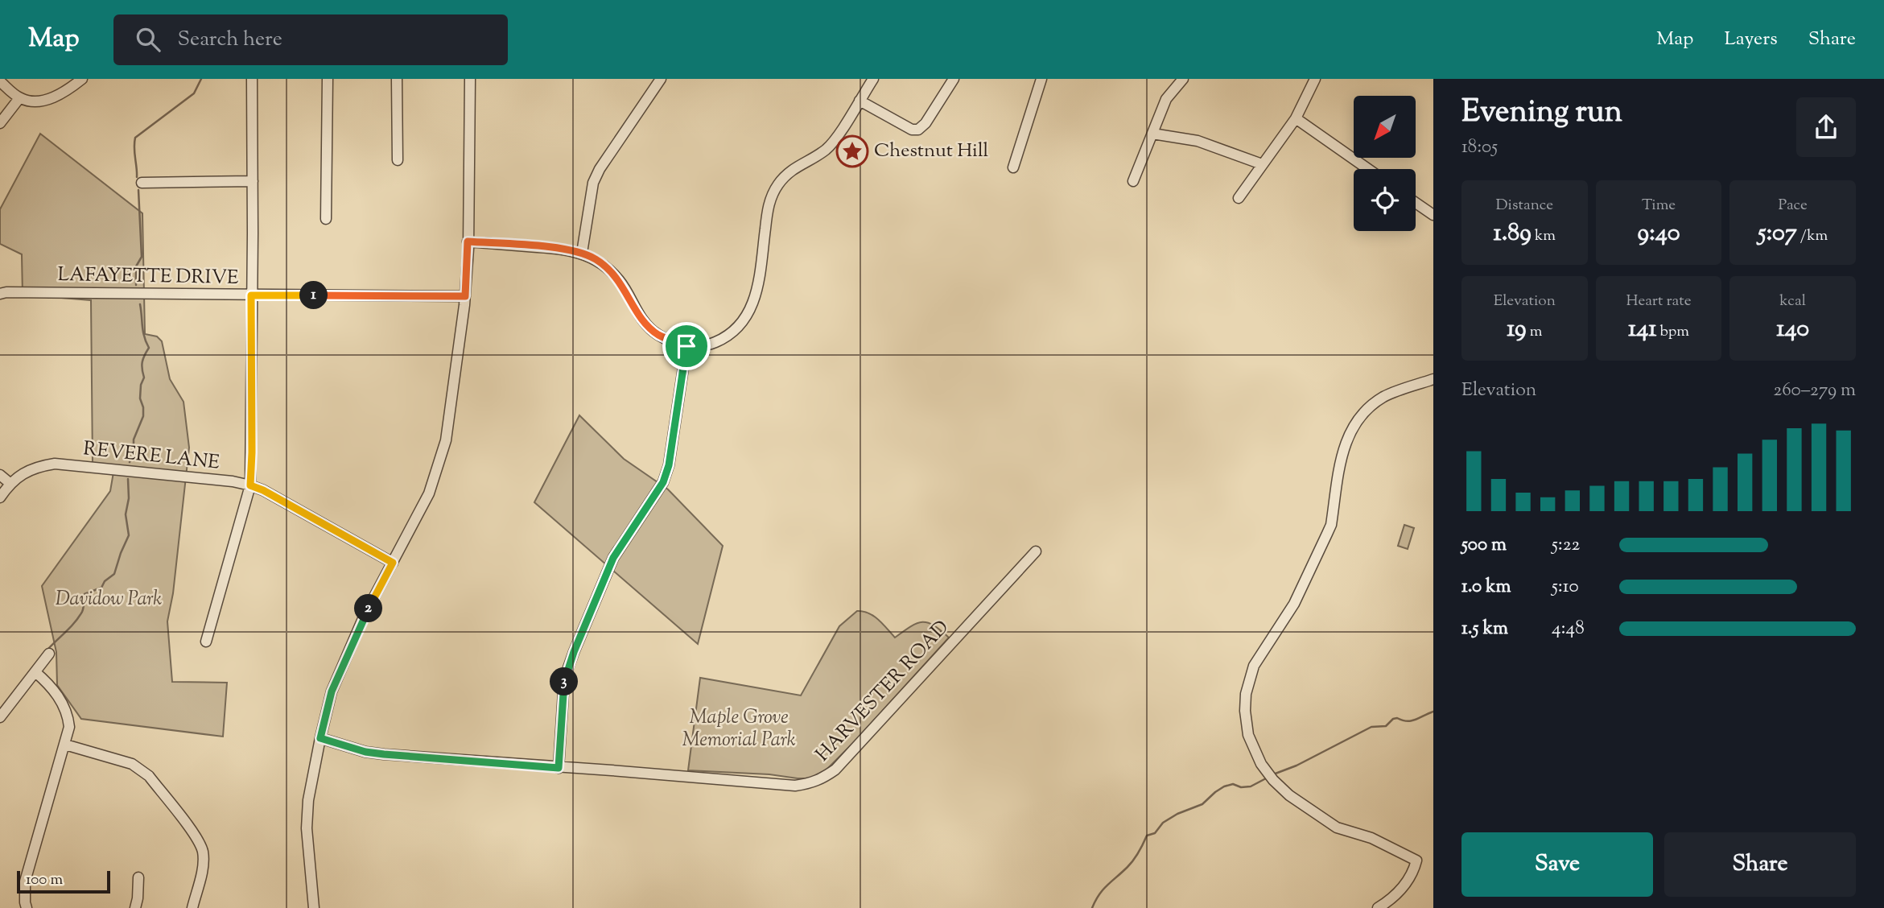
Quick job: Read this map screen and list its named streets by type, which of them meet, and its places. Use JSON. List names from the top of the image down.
{
  "streets": {
    "street": ["LAFAYETTE DRIVE", "REVERE LANE", "HARVESTER ROAD"]
  },
  "parks": ["Davidow Park", "Maple Grove Memorial Park"],
  "places": {
    "place": ["Chestnut Hill"]
  },
  "scale_bar": "100 m",
  "north": "bottom left",
  "page": {
    "header": "Map",
    "search": "Search here",
    "nav": ["Map", "Layers", "Share"],
    "heading": ["Evening run", "18:05"],
    "stats": [
      ["Distance", "1.89 km"],
      ["Time", "9:40"],
      ["Pace", "5:07 /km"],
      ["Elevation", "19 m"],
      ["Heart rate", "141 bpm"],
      ["kcal", "140"]
    ],
    "pins": ["1", "2", "3"],
    "chart": ["Elevation", "260–279 m"],
    "list": [
      {
        "name": "500 m",
        "note": "5:22"
      },
      {
        "name": "1.0 km",
        "note": "5:10"
      },
      {
        "name": "1.5 km",
        "note": "4:48"
      }
    ],
    "buttons": ["Save", "Share"],
    "scale": "100 m"
  }
}
